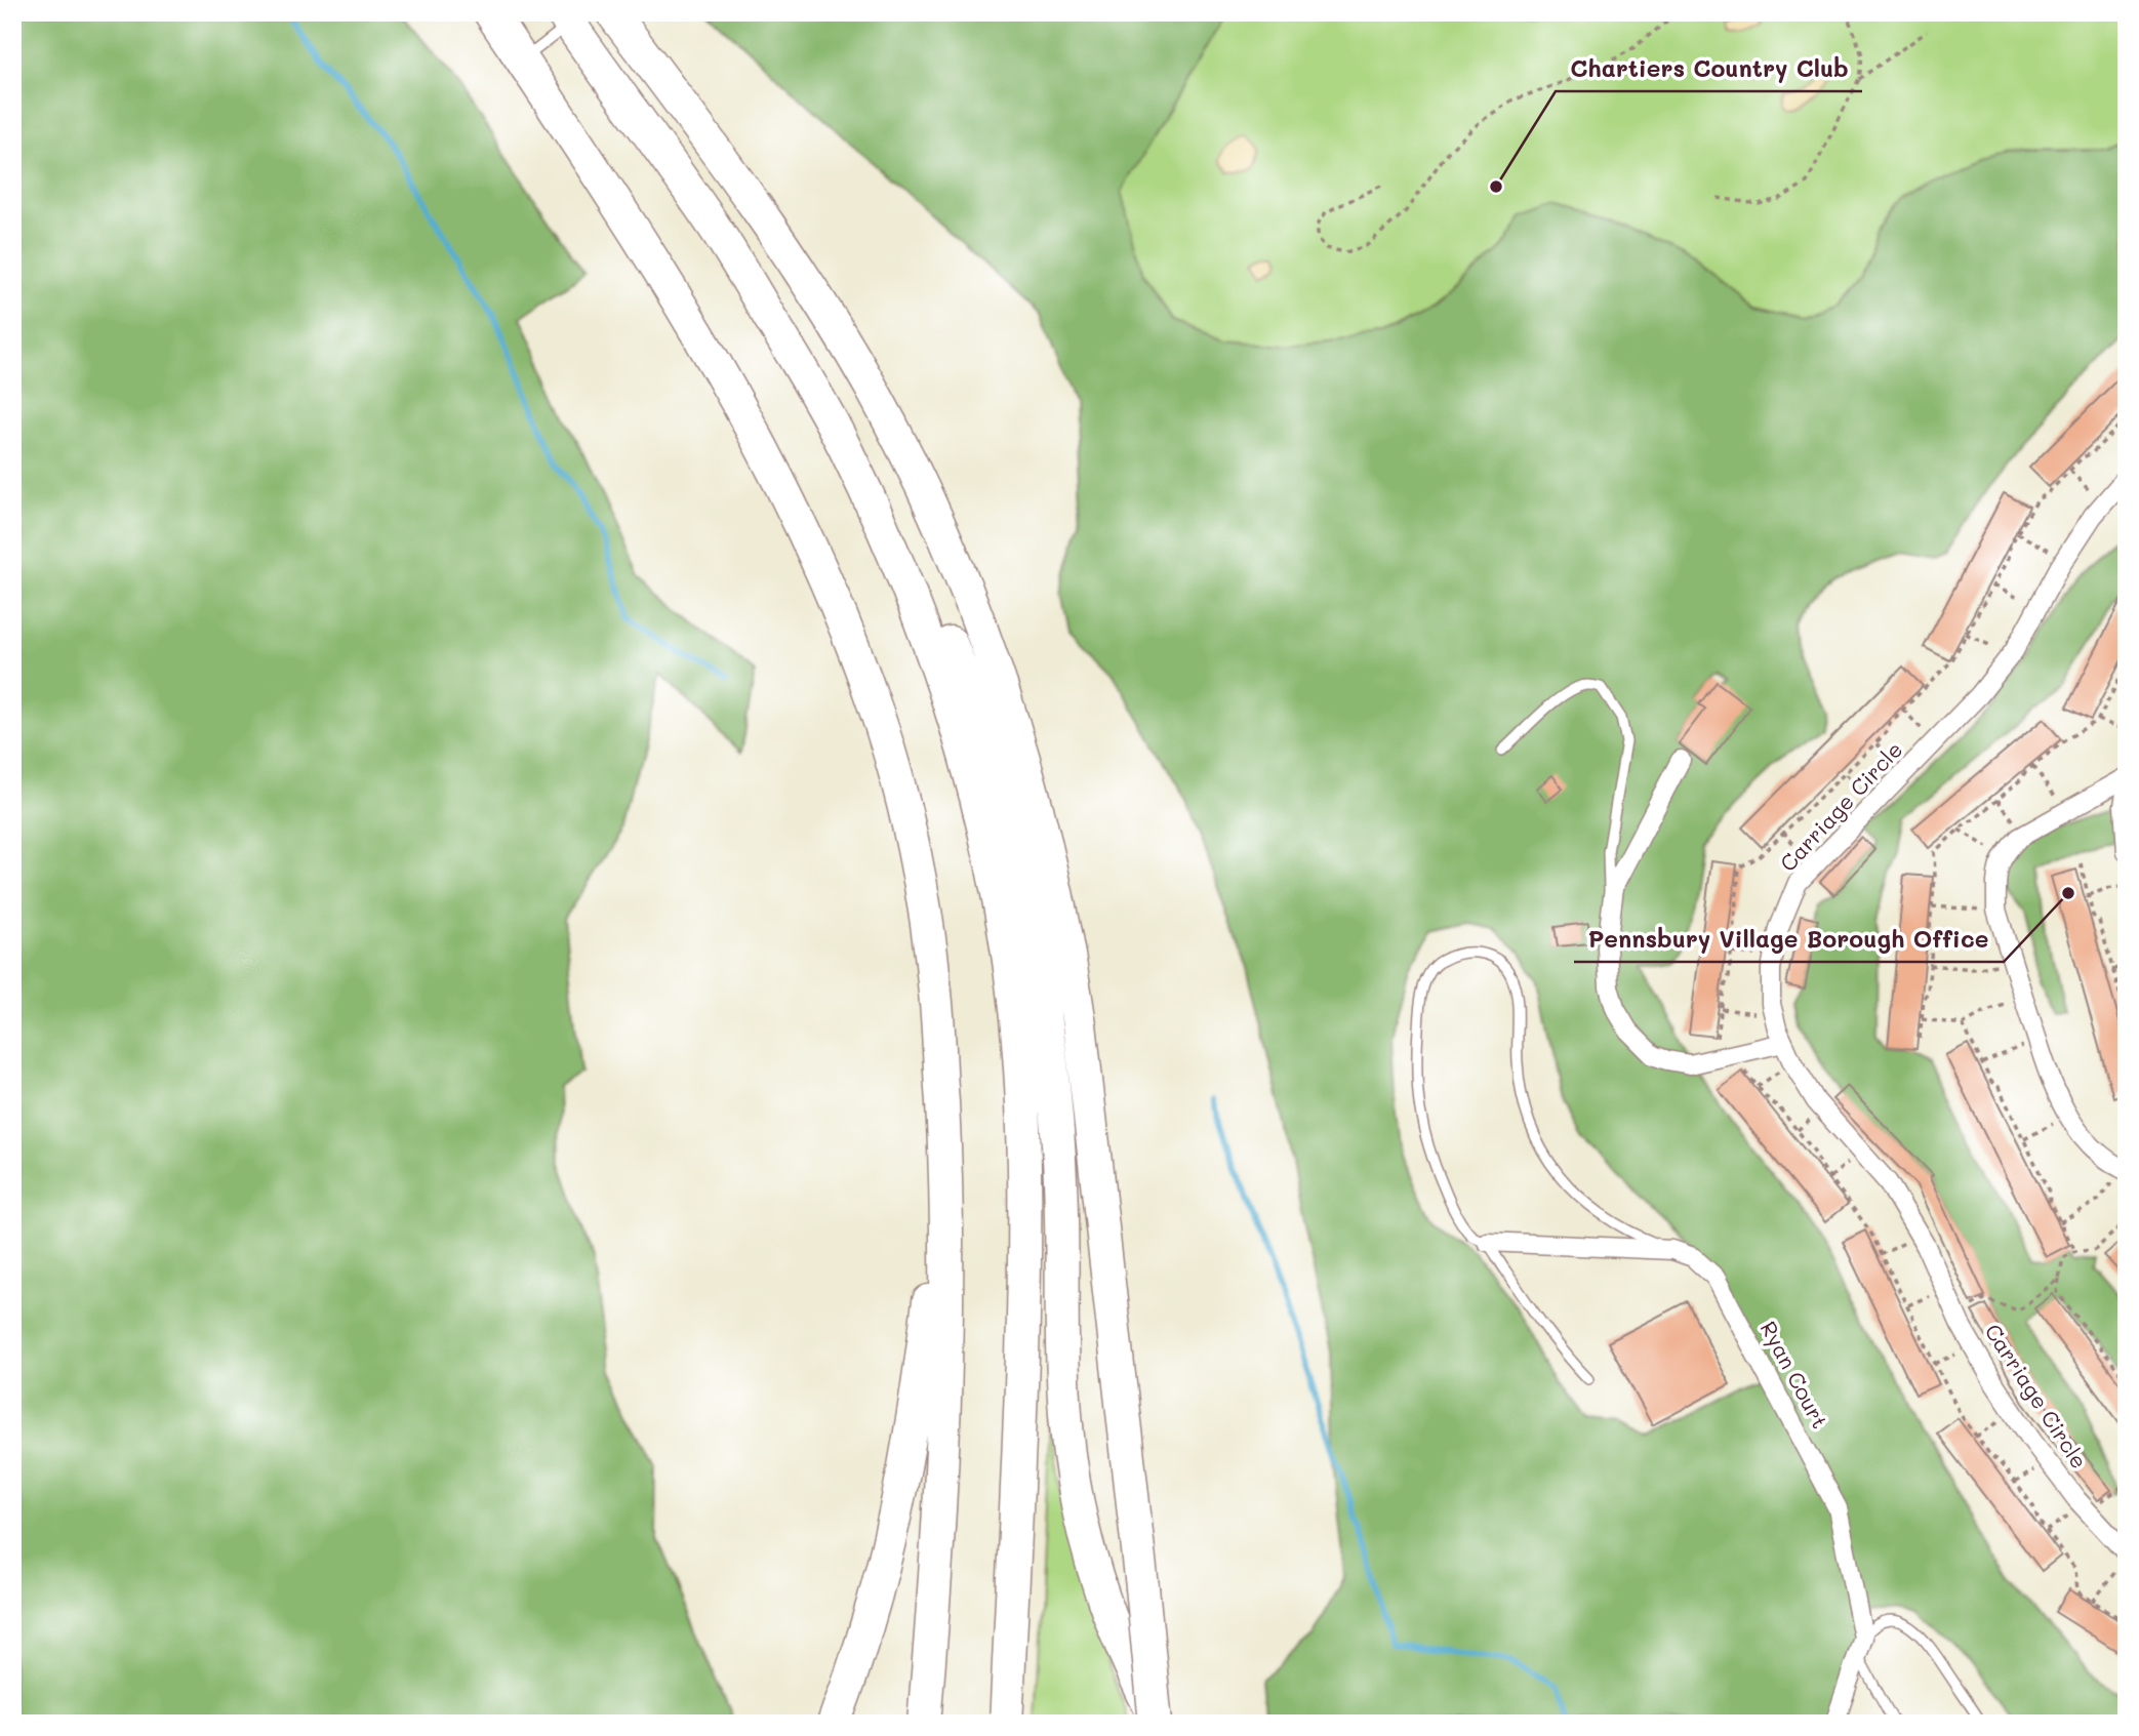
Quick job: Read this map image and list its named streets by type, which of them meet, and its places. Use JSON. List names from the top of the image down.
{
  "streets": {
    "street": ["Carriage Circle", "Ryan Court"]
  },
  "places": ["Chartiers Country Club", "Pennsbury Village Borough Office"]
}
